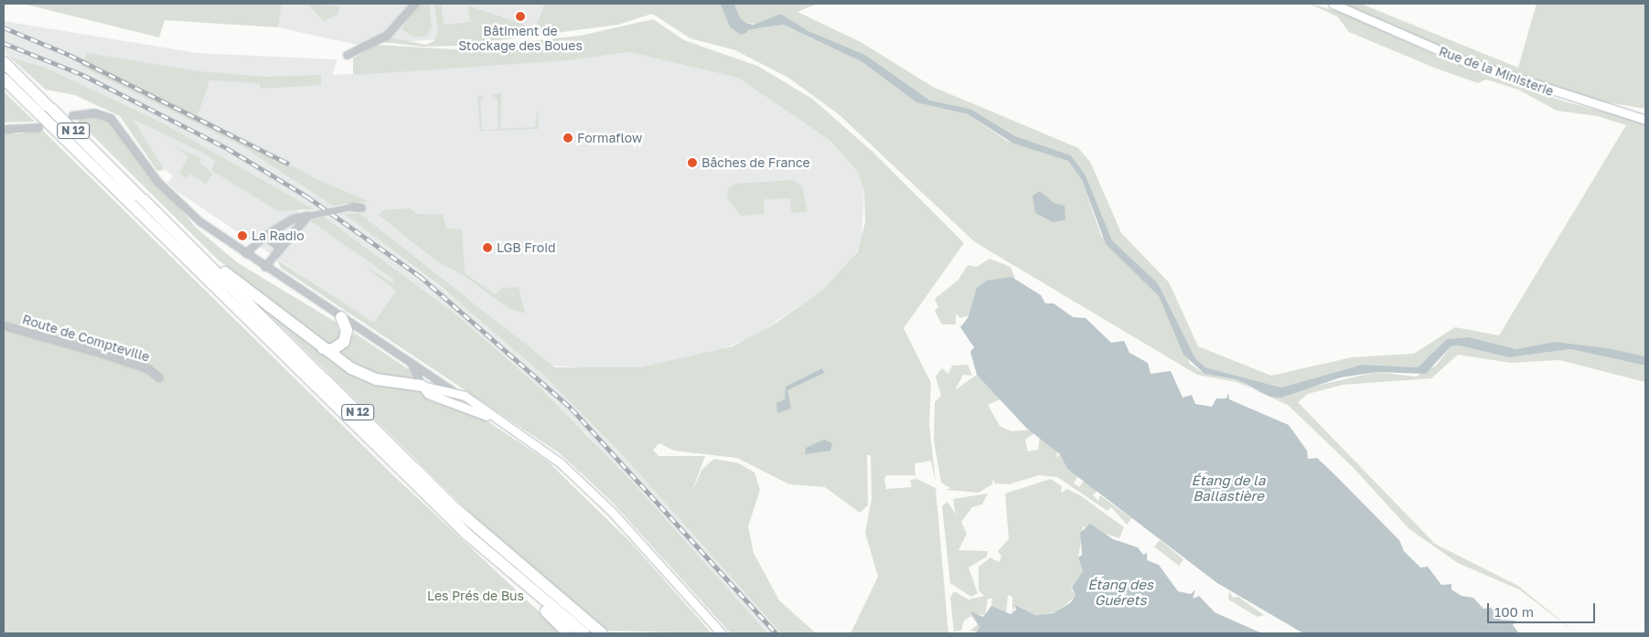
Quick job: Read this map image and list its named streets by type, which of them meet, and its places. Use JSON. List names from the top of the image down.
{
  "streets": {
    "highway": ["N 12"],
    "street": ["Rue de la Ministerie", "Route de Compteville"]
  },
  "water": ["Étang de la Ballastière", "Étang des Guérets"],
  "parks": ["Les Prés de Bus"],
  "places": [
    "Bâtiment de Stockage des Boues",
    "Formaflow",
    "Bâches de France",
    "La Radio",
    "LGB Froid"
  ],
  "scale_bar": "100 m"
}
